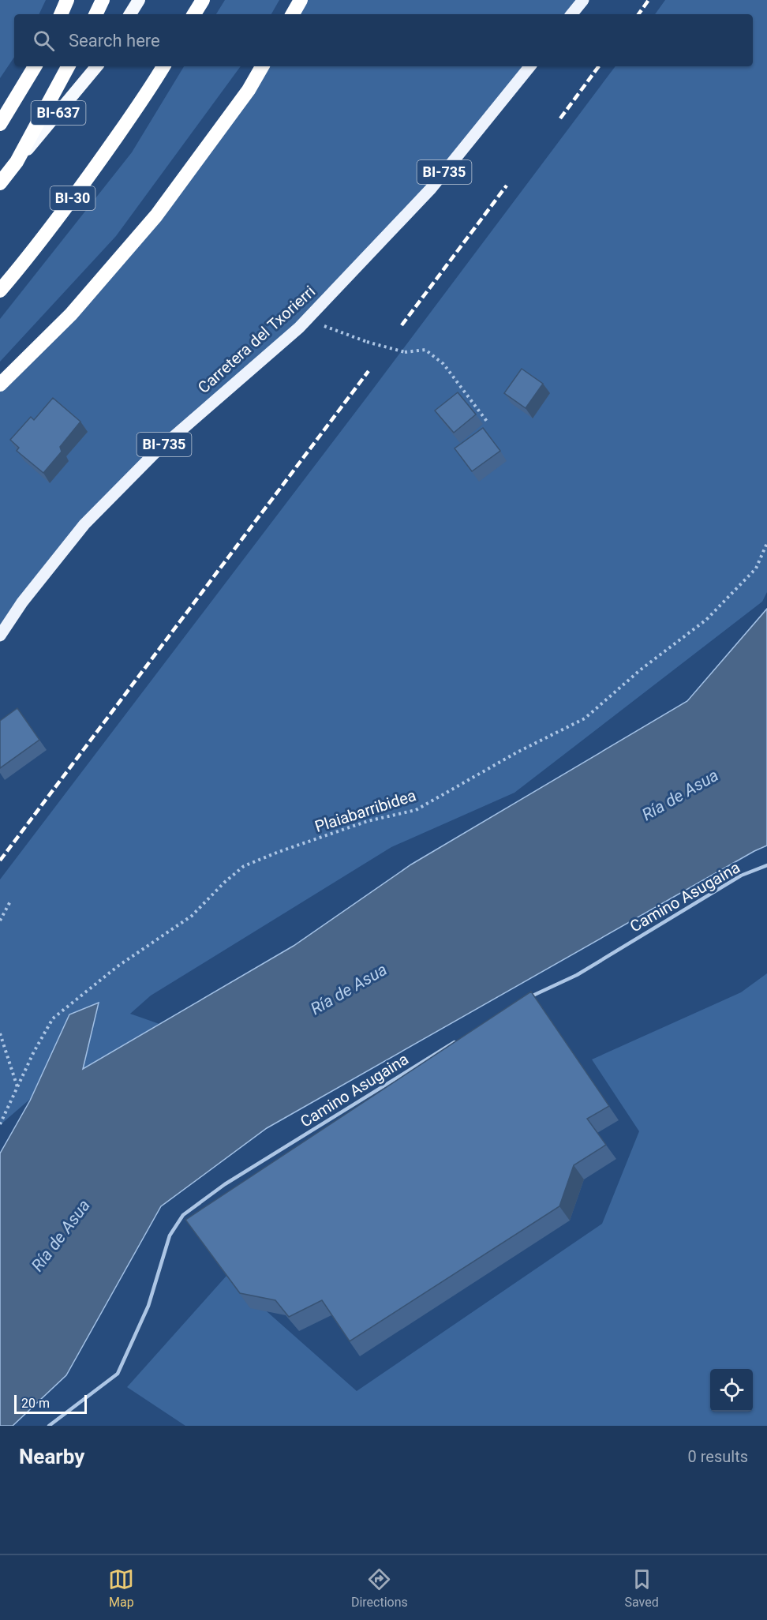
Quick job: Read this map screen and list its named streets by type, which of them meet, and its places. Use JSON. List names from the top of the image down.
{
  "streets": {
    "highway": ["BI-637", "BI-30"],
    "main road": ["BI-735", "Carretera del Txorierri"],
    "lane": ["Camino Asugaina"],
    "path": ["Plaiabarribidea"]
  },
  "water": ["Ría de Asua"],
  "scale_bar": "20 m",
  "page": {
    "search": "Search here",
    "scale": "20 m",
    "heading": ["Nearby", "0 results"],
    "nav": ["Map", "Directions", "Saved"]
  }
}
